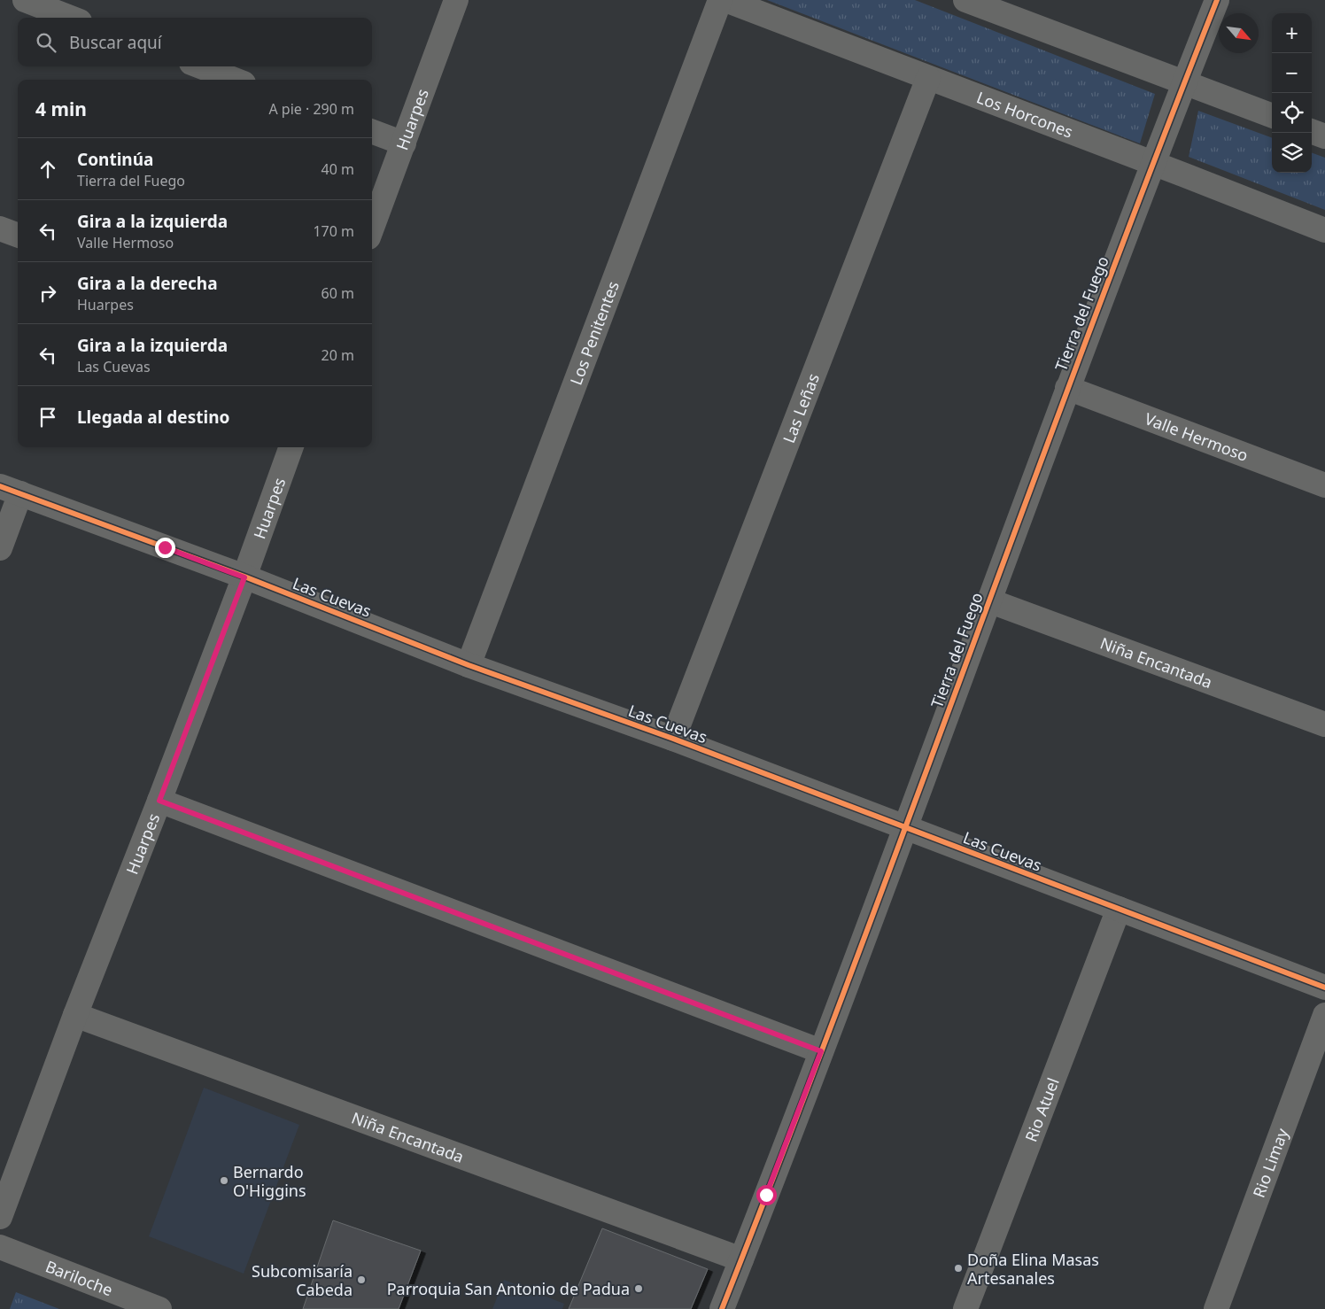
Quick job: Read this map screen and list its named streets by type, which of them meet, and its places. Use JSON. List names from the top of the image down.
{
  "streets": {
    "street": [
      "Los Horcones",
      "Huarpes",
      "Tierra del Fuego",
      "Los Penitentes",
      "Las Leñas",
      "Valle Hermoso",
      "Las Cuevas",
      "Niña Encantada",
      "Rio Atuel",
      "Rio Limay",
      "Bariloche"
    ]
  },
  "crossings": [
    ["Los Horcones", "Tierra del Fuego"],
    ["Los Horcones", "Las Leñas"],
    ["Huarpes", "Las Cuevas"],
    ["Huarpes", "Niña Encantada"],
    ["Tierra del Fuego", "Valle Hermoso"],
    ["Tierra del Fuego", "Las Cuevas"],
    ["Tierra del Fuego", "Niña Encantada"],
    ["Los Penitentes", "Las Cuevas"],
    ["Las Leñas", "Las Cuevas"],
    ["Las Cuevas", "Rio Atuel"]
  ],
  "places": [
    "Bernardo O'Higgins",
    "Doña Elina Masas Artesanales",
    "Subcomisaría Cabeda",
    "Parroquia San Antonio de Padua"
  ],
  "north": "bottom right",
  "page": {
    "map_buttons": ["+", "−"],
    "search": "Buscar aquí",
    "heading": ["4 min", "A pie · 290 m"],
    "list": [
      ["Continúa", "Tierra del Fuego", "40 m"],
      ["Gira a la izquierda", "Valle Hermoso", "170 m"],
      ["Gira a la derecha", "Huarpes", "60 m"],
      ["Gira a la izquierda", "Las Cuevas", "20 m"],
      "Llegada al destino"
    ]
  }
}
